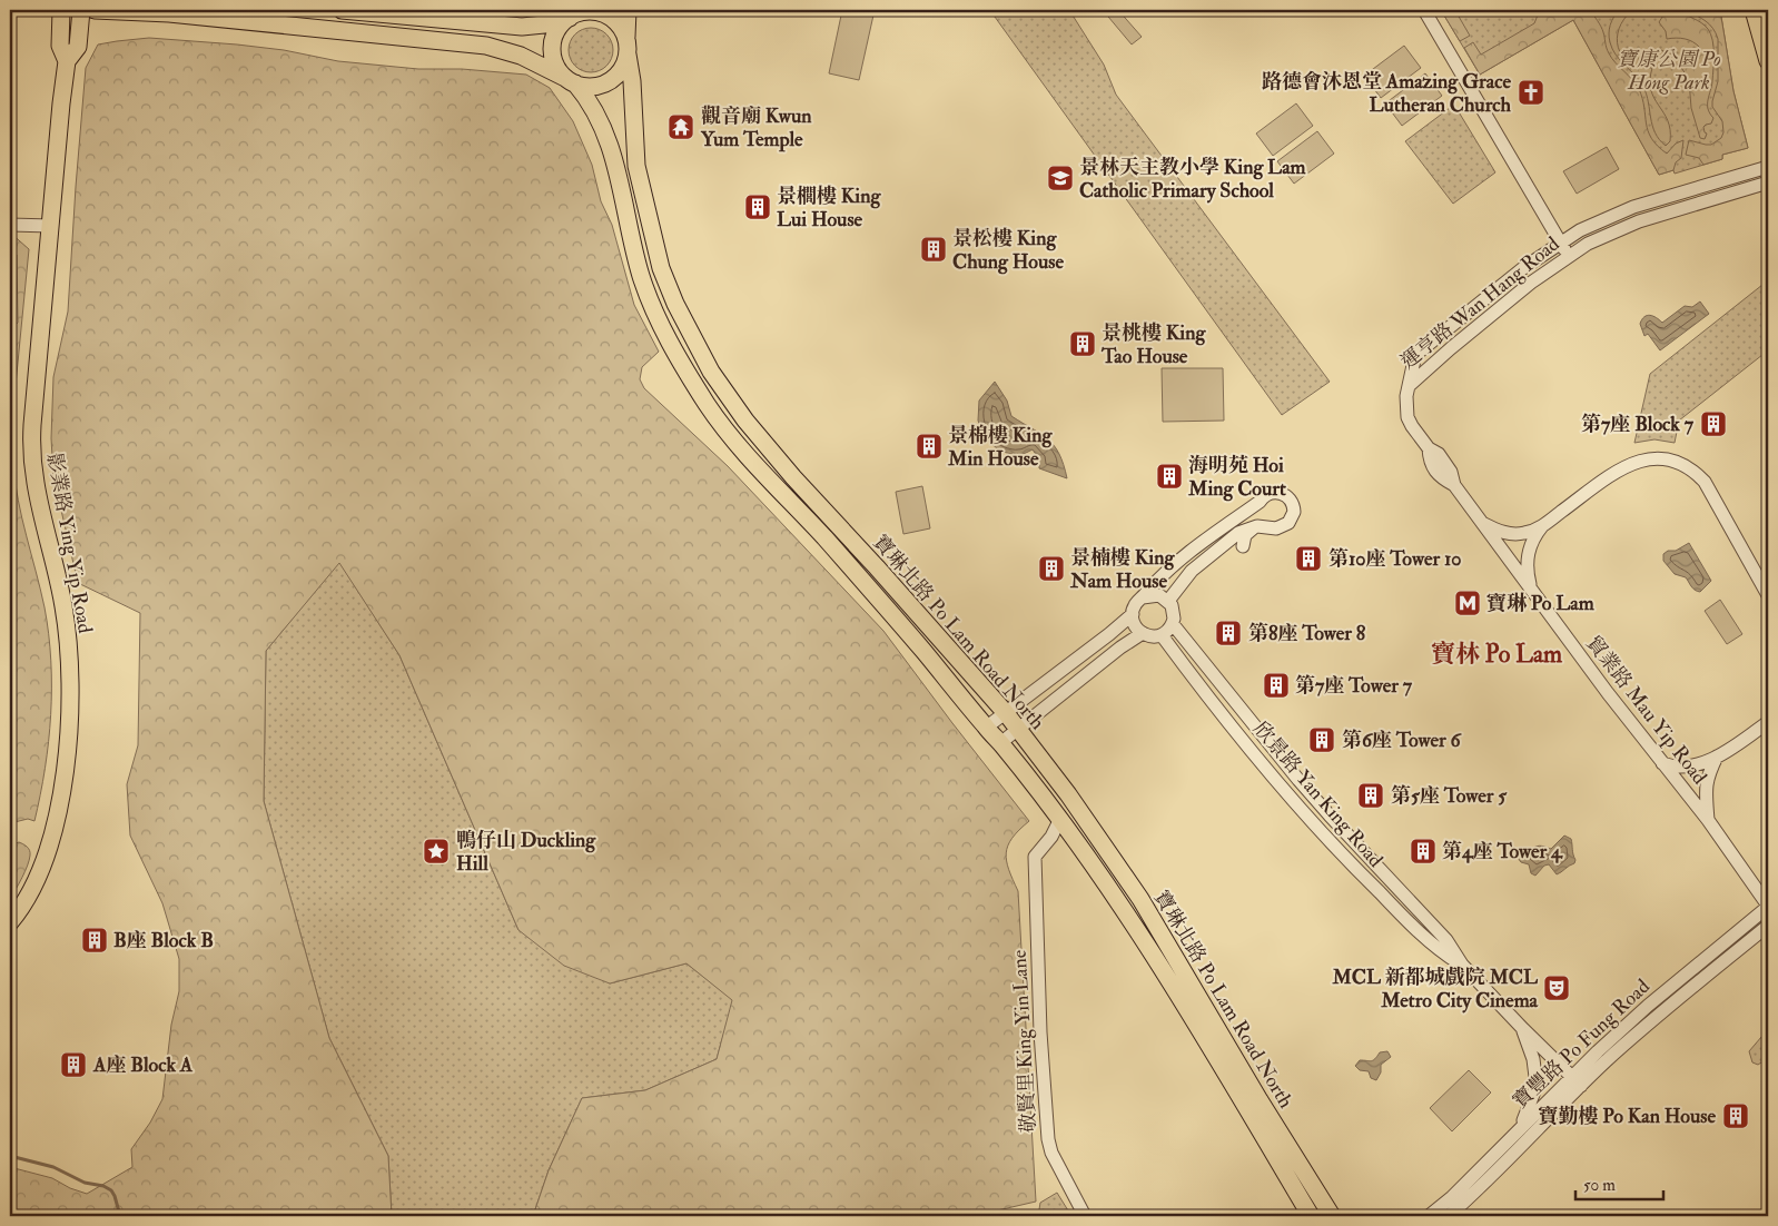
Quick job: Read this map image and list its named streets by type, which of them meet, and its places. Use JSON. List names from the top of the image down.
{
  "streets": {
    "main road": ["影業路 Ying Yip Road", "寶琳北路 Po Lam Road North"],
    "street": [
      "運亨路 Wan Hang Road",
      "貿業路 Mau Yip Road",
      "欣景路 Yan King Road",
      "敬賢里 King Yin Lane",
      "寶豐路 Po Fung Road"
    ]
  },
  "crossings": [
    ["運亨路 Wan Hang Road", "貿業路 Mau Yip Road"],
    ["寶琳北路 Po Lam Road North", "敬賢里 King Yin Lane"],
    ["貿業路 Mau Yip Road", "寶豐路 Po Fung Road"],
    ["欣景路 Yan King Road", "寶豐路 Po Fung Road"]
  ],
  "districts": ["寶林 Po Lam"],
  "parks": ["寶康公園 Po Hong Park"],
  "places": {
    "church": ["路德會沐恩堂 Amazing Grace Lutheran Church"],
    "temple": ["觀音廟 Kwun Yum Temple"],
    "school or university": ["景林天主教小學 King Lam Catholic Primary School"],
    "building": [
      "景櫚樓 King Lui House",
      "景松樓 King Chung House",
      "景桃樓 King Tao House",
      "第7座 Block 7",
      "景棉樓 King Min House",
      "海明苑 Hoi Ming Court",
      "第10座 Tower 10",
      "景楠樓 King Nam House",
      "第8座 Tower 8",
      "第7座 Tower 7",
      "第6座 Tower 6",
      "第5座 Tower 5",
      "第4座 Tower 4",
      "B座 Block B",
      "A座 Block A",
      "寶勤樓 Po Kan House"
    ],
    "metro station": ["寶琳 Po Lam"],
    "place": ["鴨仔山 Duckling Hill"],
    "theatre": ["MCL 新都城戲院 MCL Metro City Cinema"]
  },
  "scale_bar": "50 m"
}
